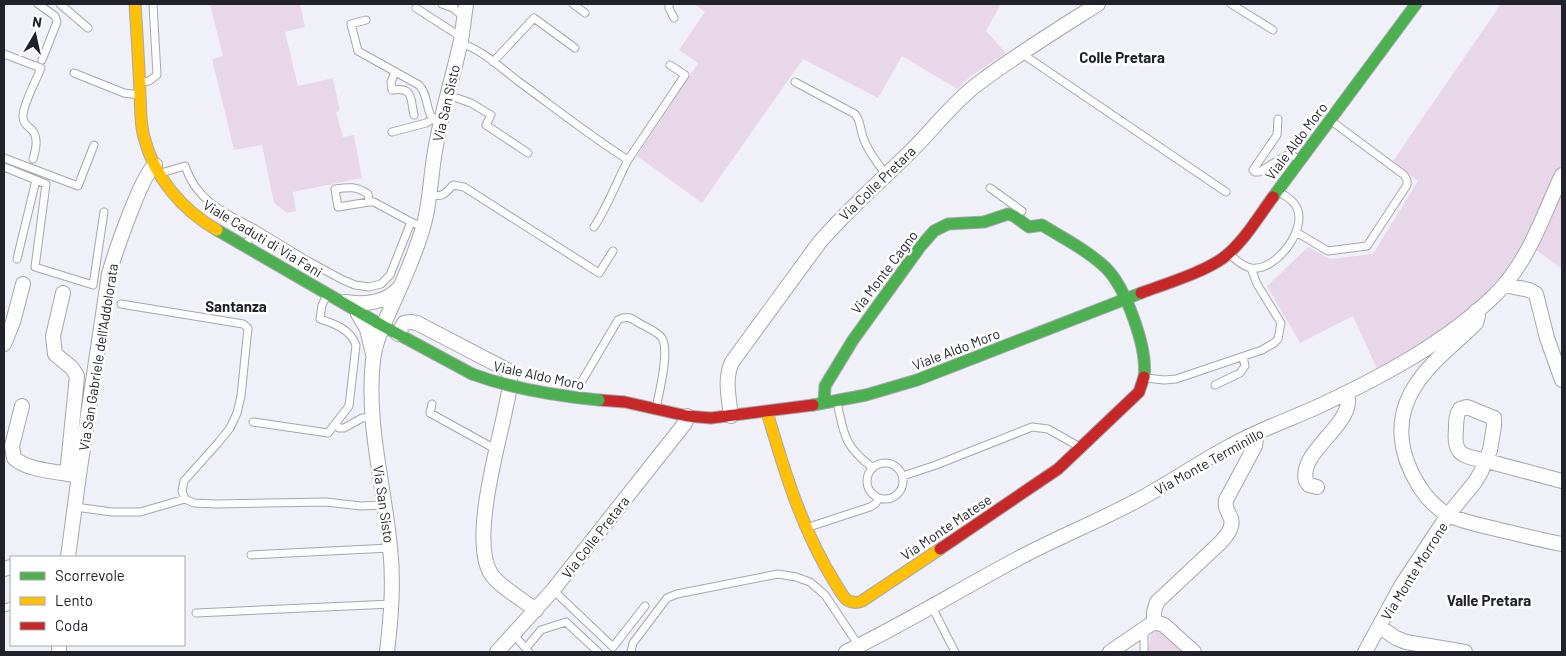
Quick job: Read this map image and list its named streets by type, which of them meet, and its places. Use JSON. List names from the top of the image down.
{
  "streets": {
    "street": [
      "Via San Sisto",
      "Viale Aldo Moro",
      "Via Colle Pretara",
      "Viale Caduti di Via Fani",
      "Via Monte Cagno",
      "Via San Gabriele dell'Addolorata",
      "Via Monte Terminillo",
      "Via Monte Matese",
      "Via Monte Morrone"
    ]
  },
  "crossings": [
    ["Via San Sisto", "Viale Aldo Moro"],
    ["Via San Sisto", "Viale Caduti di Via Fani"],
    ["Viale Aldo Moro", "Via Colle Pretara"],
    ["Viale Aldo Moro", "Viale Caduti di Via Fani"],
    ["Viale Aldo Moro", "Via Monte Cagno"],
    ["Viale Aldo Moro", "Via Monte Matese"],
    ["Viale Caduti di Via Fani", "Via San Gabriele dell'Addolorata"]
  ],
  "districts": ["Colle Pretara", "Santanza", "Valle Pretara"],
  "legend": ["Scorrevole", "Lento", "Coda"],
  "north": "top"
}
